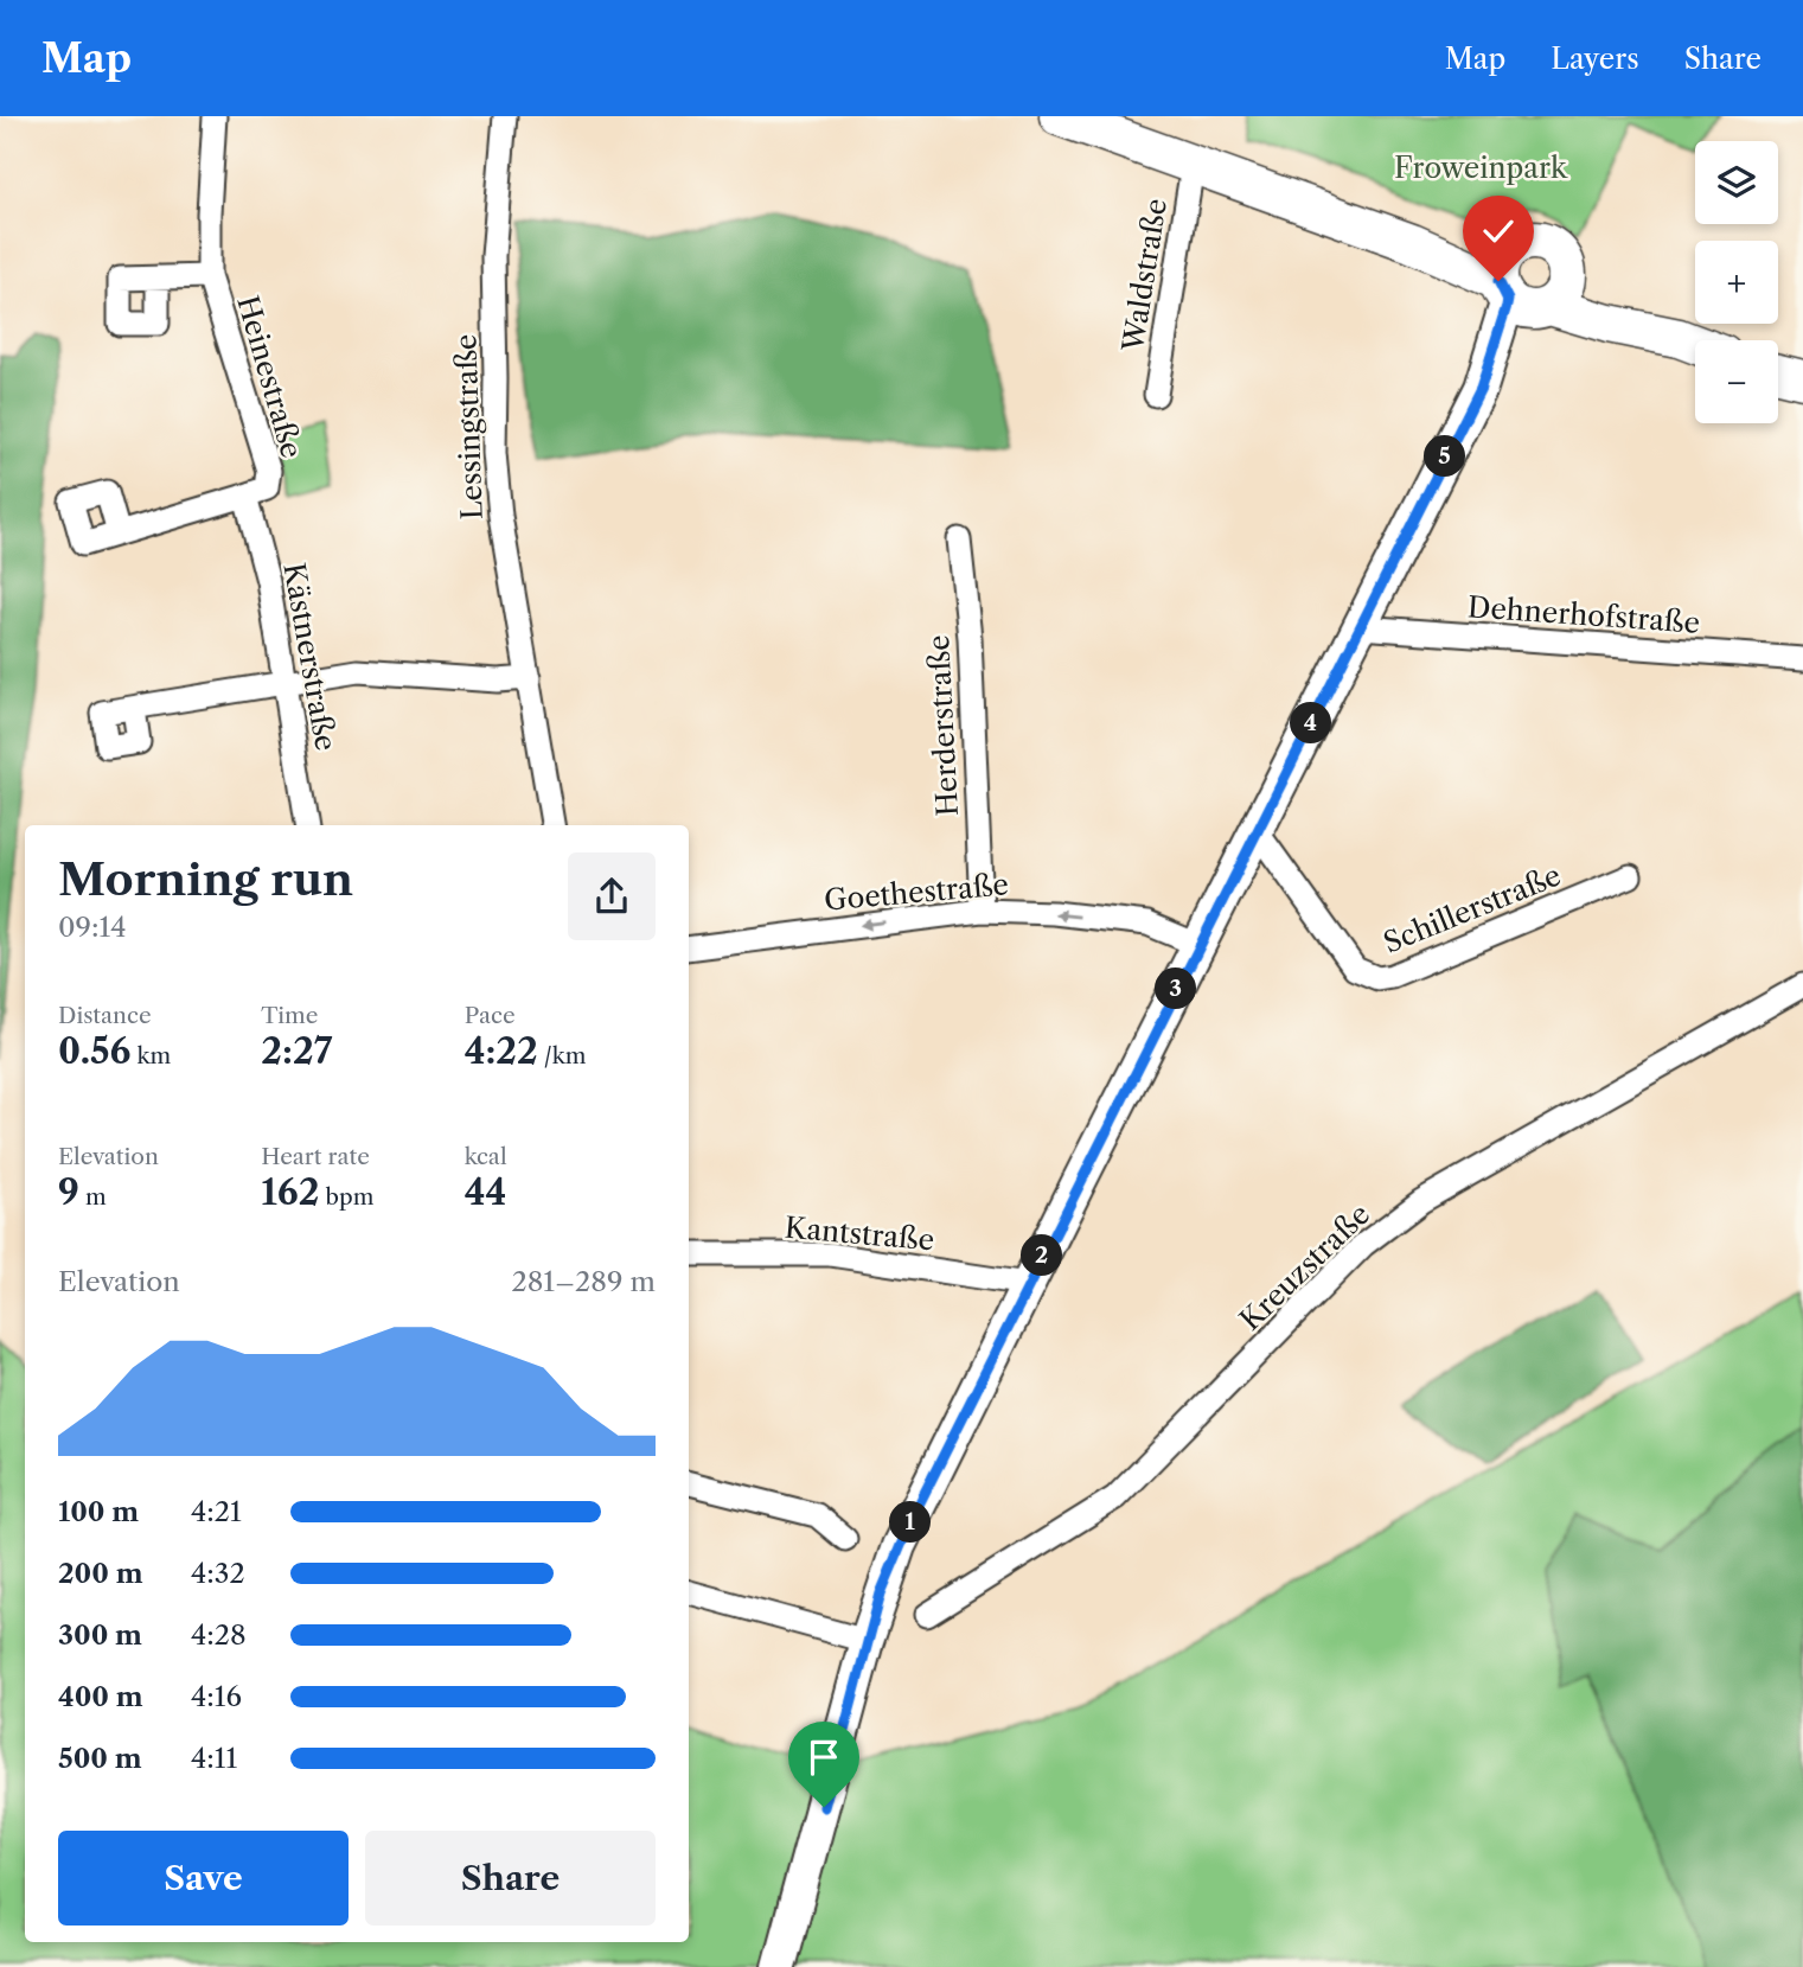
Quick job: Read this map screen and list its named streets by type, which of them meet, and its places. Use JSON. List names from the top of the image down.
{
  "streets": {
    "street": [
      "Waldstraße",
      "Heinestraße",
      "Lessingstraße",
      "Dehnerhofstraße",
      "Kästnerstraße",
      "Herderstraße",
      "Goethestraße",
      "Schillerstraße",
      "Kantstraße",
      "Kreuzstraße"
    ]
  },
  "crossings": [
    ["Heinestraße", "Kästnerstraße"],
    ["Herderstraße", "Goethestraße"]
  ],
  "one_way": ["Goethestraße"],
  "parks": ["Froweinpark"],
  "page": {
    "header": "Map",
    "nav": ["Map", "Layers", "Share"],
    "map_buttons": ["+", "−"],
    "pins": [
      "5",
      "4",
      "3",
      "2",
      "1"
    ],
    "heading": ["Morning run", "09:14"],
    "stats": [
      ["Distance", "0.56 km"],
      ["Time", "2:27"],
      ["Pace", "4:22 /km"],
      ["Elevation", "9 m"],
      ["Heart rate", "162 bpm"],
      ["kcal", "44"]
    ],
    "chart": ["Elevation", "281–289 m"],
    "list": [
      {
        "name": "100 m",
        "note": "4:21"
      },
      {
        "name": "200 m",
        "note": "4:32"
      },
      {
        "name": "300 m",
        "note": "4:28"
      },
      {
        "name": "400 m",
        "note": "4:16"
      },
      {
        "name": "500 m",
        "note": "4:11"
      }
    ],
    "buttons": ["Save", "Share"]
  }
}
